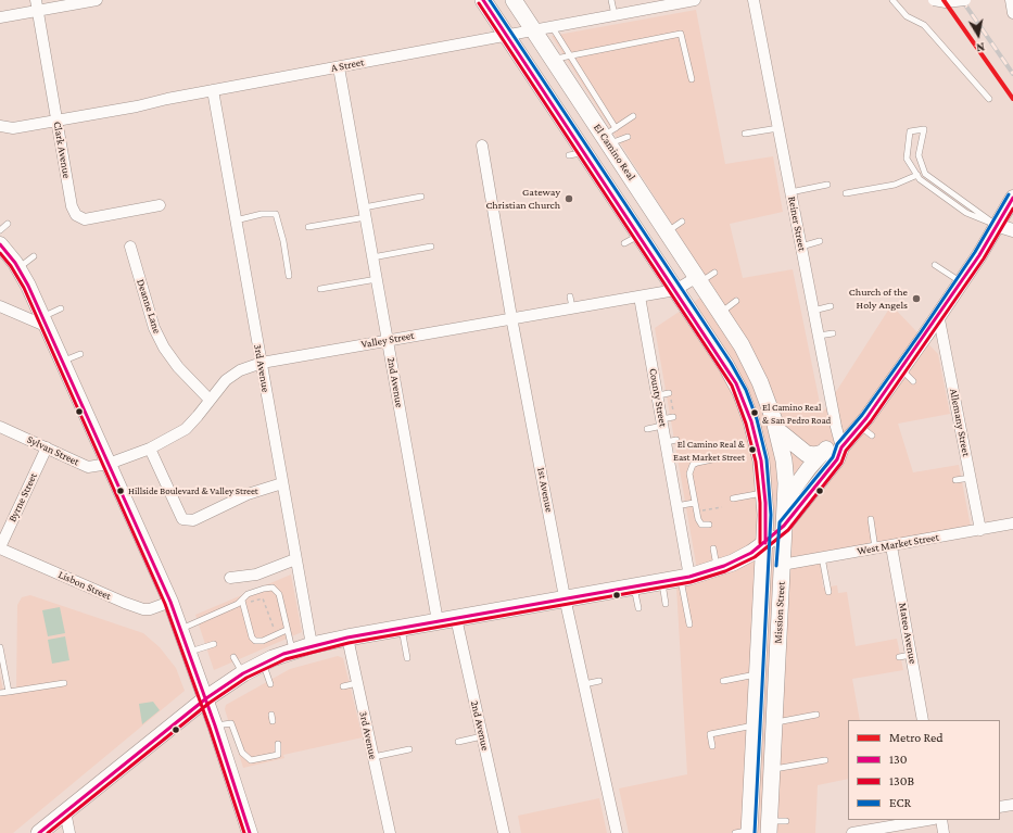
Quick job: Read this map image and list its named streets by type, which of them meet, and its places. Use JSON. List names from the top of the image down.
{
  "streets": {
    "main road": ["El Camino Real", "Mission Street"],
    "street": [
      "A Street",
      "Clark Avenue",
      "Reiner Street",
      "Deanne Lane",
      "Valley Street",
      "3rd Avenue",
      "2nd Avenue",
      "County Street",
      "Allemany Street",
      "Sylvan Street",
      "1st Avenue",
      "Byrne Street",
      "West Market Street",
      "Lisbon Street",
      "Mateo Avenue"
    ]
  },
  "crossings": [
    ["A Street", "Clark Avenue"],
    ["A Street", "El Camino Real"],
    ["A Street", "3rd Avenue"],
    ["A Street", "2nd Avenue"],
    ["El Camino Real", "Valley Street"],
    ["El Camino Real", "Mission Street"],
    ["Deanne Lane", "Valley Street"],
    ["Valley Street", "3rd Avenue"],
    ["Valley Street", "2nd Avenue"],
    ["Valley Street", "County Street"],
    ["Valley Street", "Sylvan Street"],
    ["Valley Street", "1st Avenue"],
    ["Allemany Street", "West Market Street"],
    ["Sylvan Street", "Byrne Street"],
    ["Byrne Street", "Lisbon Street"],
    ["West Market Street", "Mission Street"],
    ["West Market Street", "Mateo Avenue"]
  ],
  "places": [
    "Gateway Christian Church",
    "Church of the Holy Angels",
    "El Camino Real & San Pedro Road",
    "El Camino Real & East Market Street",
    "Hillside Boulevard & Valley Street"
  ],
  "lines": [
    "metro line Red",
    "transit line 130",
    "transit line ECR",
    "transit line 130B"
  ],
  "legend": [
    "Metro Red",
    "130",
    "130B",
    "ECR"
  ],
  "north": "bottom"
}
